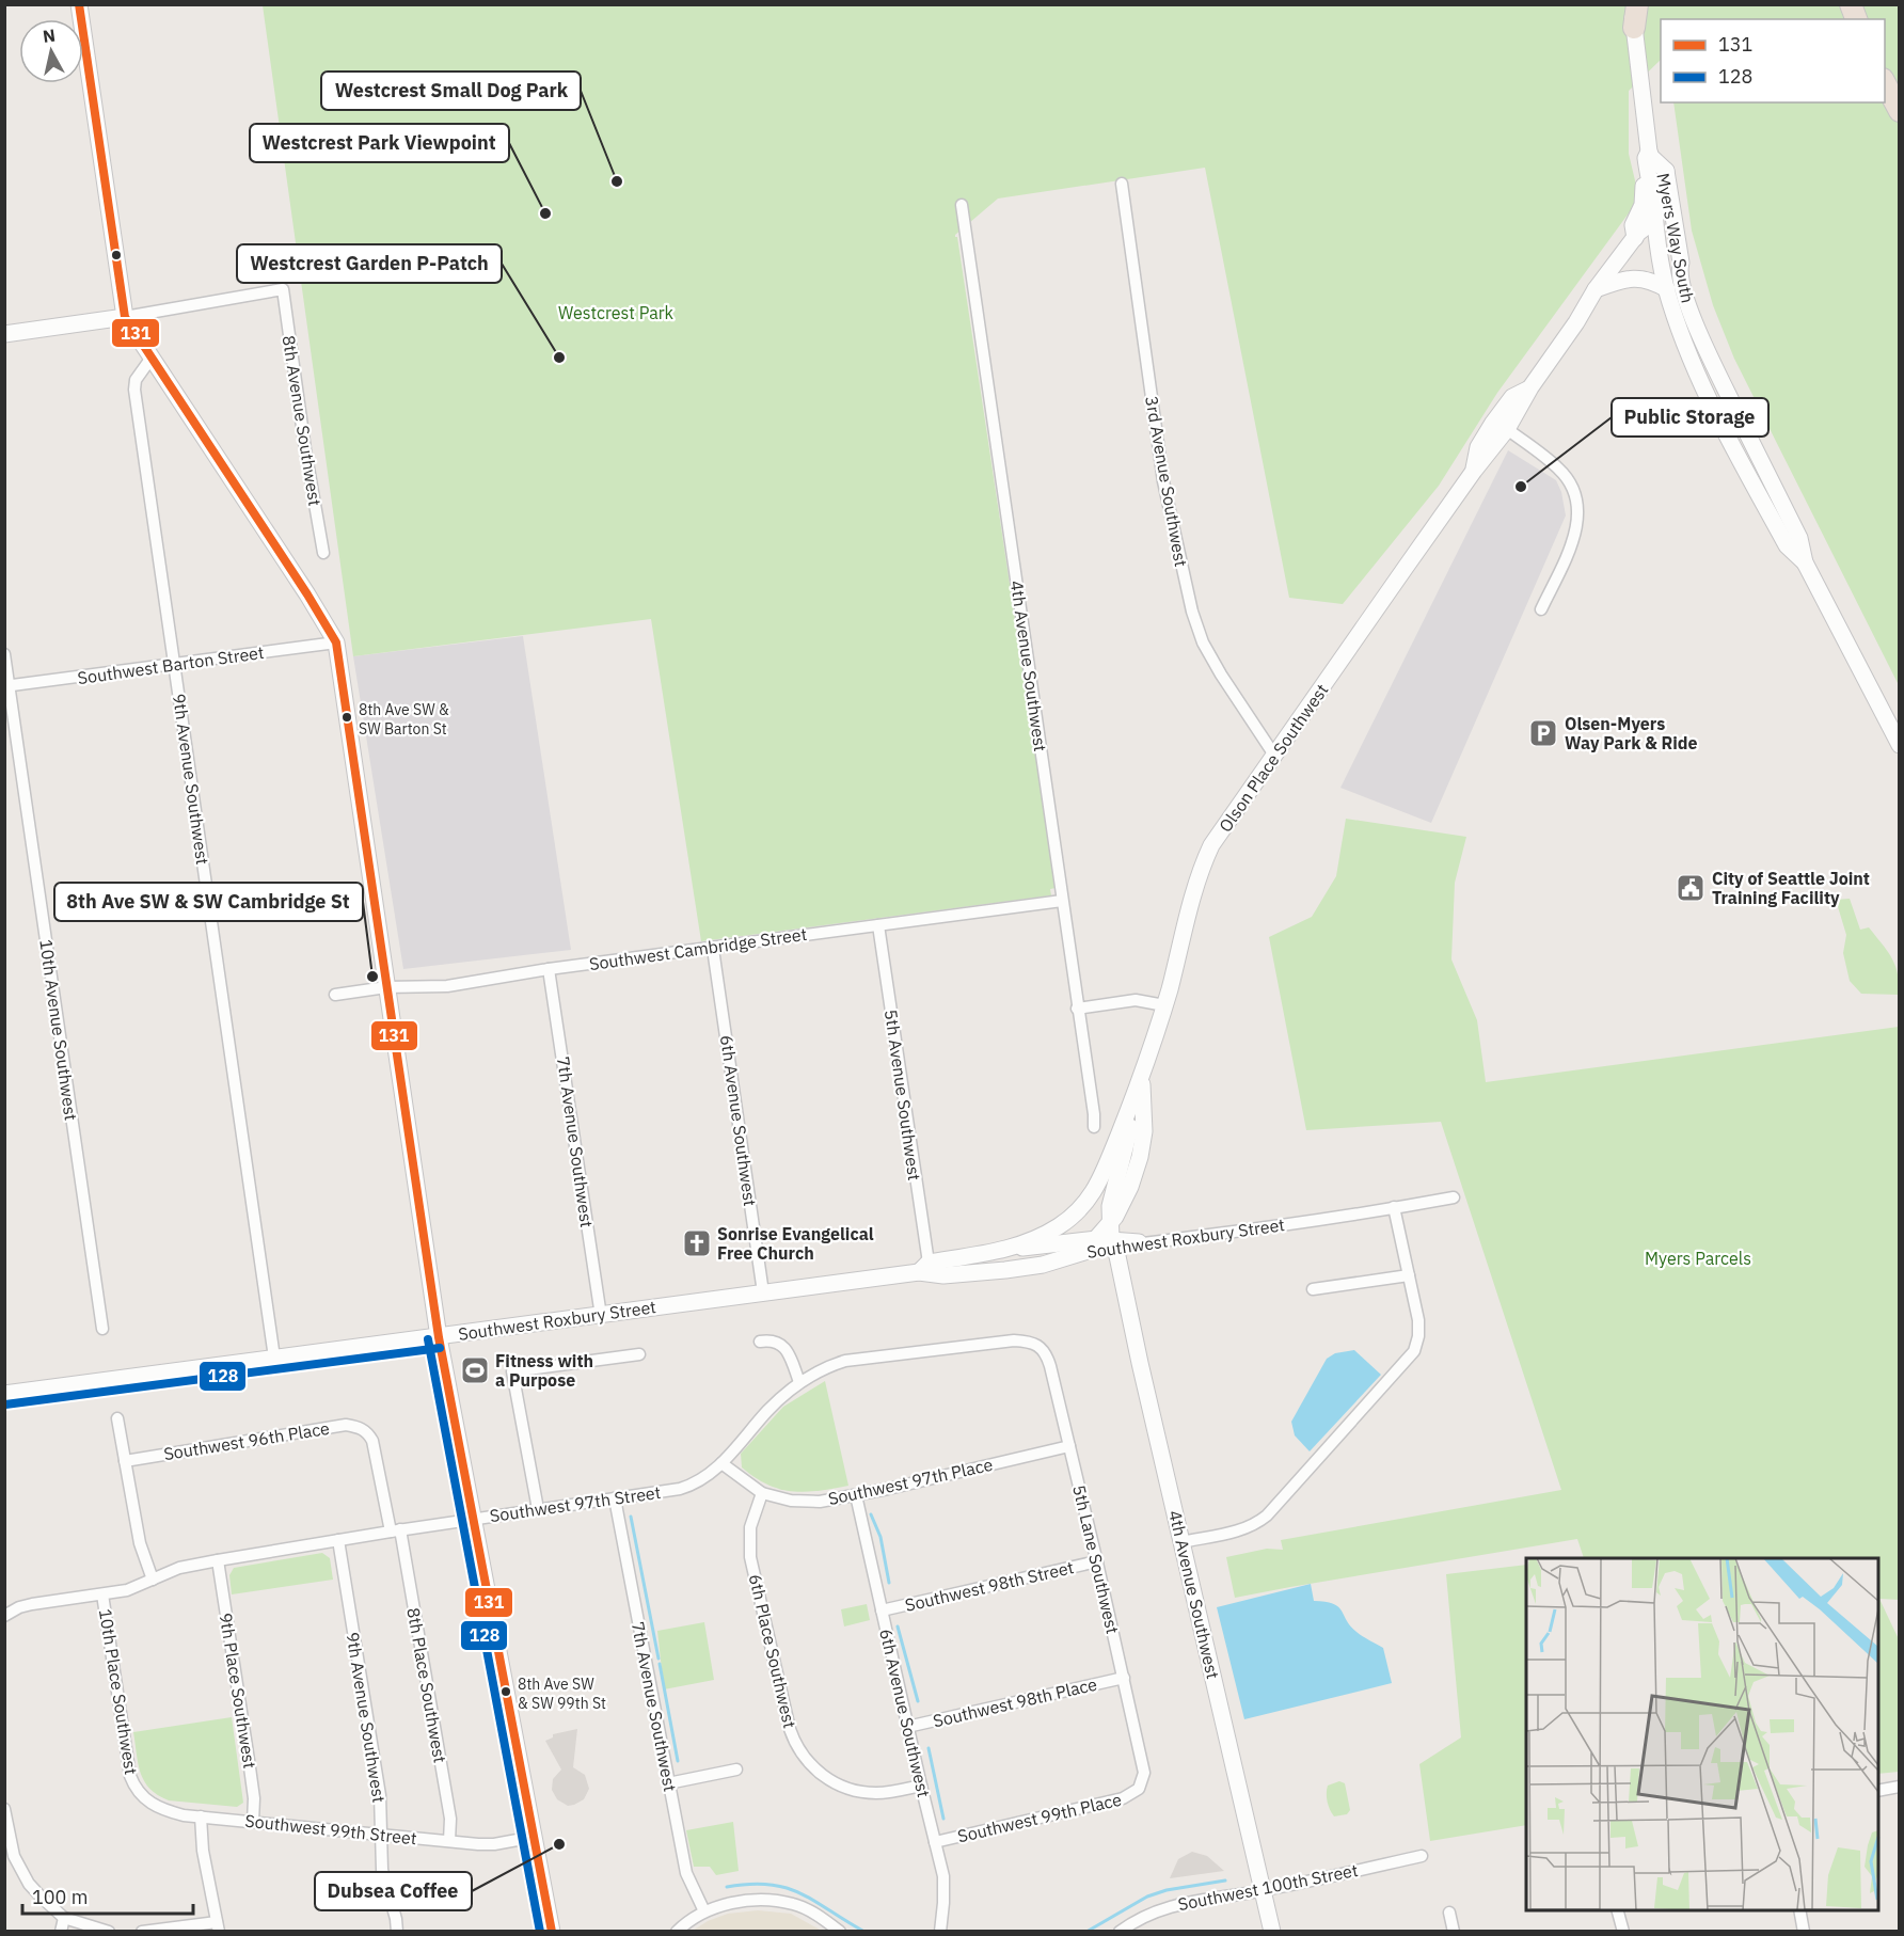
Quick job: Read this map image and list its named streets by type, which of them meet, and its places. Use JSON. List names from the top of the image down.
{
  "streets": {
    "main road": [
      "Myers Way South",
      "4th Avenue Southwest",
      "Olson Place Southwest",
      "Southwest Roxbury Street"
    ],
    "street": [
      "8th Avenue Southwest",
      "3rd Avenue Southwest",
      "Southwest Barton Street",
      "9th Avenue Southwest",
      "Southwest Cambridge Street",
      "10th Avenue Southwest",
      "5th Avenue Southwest",
      "6th Avenue Southwest",
      "7th Avenue Southwest",
      "Southwest 96th Place",
      "Southwest 97th Place",
      "Southwest 97th Street",
      "5th Lane Southwest",
      "Southwest 98th Street",
      "6th Place Southwest",
      "8th Place Southwest",
      "9th Place Southwest",
      "10th Place Southwest",
      "Southwest 98th Place",
      "Southwest 99th Place",
      "Southwest 99th Street",
      "Southwest 100th Street"
    ]
  },
  "crossings": [
    ["Myers Way South", "Olson Place Southwest"],
    ["3rd Avenue Southwest", "Olson Place Southwest"],
    ["Southwest Barton Street", "9th Avenue Southwest"],
    ["Southwest Barton Street", "10th Avenue Southwest"],
    ["4th Avenue Southwest", "Olson Place Southwest"],
    ["4th Avenue Southwest", "Southwest Cambridge Street"],
    ["4th Avenue Southwest", "Southwest 100th Street"],
    ["Olson Place Southwest", "Southwest Roxbury Street"],
    ["9th Avenue Southwest", "Southwest Roxbury Street"],
    ["9th Avenue Southwest", "Southwest 97th Street"],
    ["9th Avenue Southwest", "Southwest 99th Street"],
    ["Southwest Cambridge Street", "5th Avenue Southwest"],
    ["Southwest Cambridge Street", "6th Avenue Southwest"],
    ["Southwest Cambridge Street", "7th Avenue Southwest"],
    ["5th Avenue Southwest", "Southwest Roxbury Street"],
    ["6th Avenue Southwest", "Southwest Roxbury Street"],
    ["6th Avenue Southwest", "Southwest 97th Place"],
    ["6th Avenue Southwest", "Southwest 98th Street"],
    ["6th Avenue Southwest", "6th Place Southwest"],
    ["6th Avenue Southwest", "Southwest 98th Place"],
    ["6th Avenue Southwest", "Southwest 99th Place"],
    ["7th Avenue Southwest", "Southwest Roxbury Street"],
    ["7th Avenue Southwest", "Southwest 97th Street"],
    ["Southwest 96th Place", "8th Place Southwest"],
    ["Southwest 97th Place", "Southwest 97th Street"],
    ["Southwest 97th Place", "5th Lane Southwest"],
    ["Southwest 97th Place", "6th Place Southwest"],
    ["Southwest 97th Street", "5th Lane Southwest"],
    ["Southwest 97th Street", "8th Place Southwest"],
    ["Southwest 97th Street", "9th Place Southwest"],
    ["Southwest 97th Street", "10th Place Southwest"],
    ["5th Lane Southwest", "Southwest 98th Street"],
    ["5th Lane Southwest", "Southwest 98th Place"],
    ["5th Lane Southwest", "Southwest 99th Place"],
    ["8th Place Southwest", "Southwest 99th Street"],
    ["9th Place Southwest", "Southwest 99th Street"],
    ["10th Place Southwest", "Southwest 99th Street"]
  ],
  "parks": ["Westcrest Park", "Myers Parcels"],
  "places": {
    "other": [
      "Westcrest Small Dog Park",
      "Westcrest Park Viewpoint",
      "Westcrest Garden P-Patch",
      "Public Storage",
      "8th Ave SW & SW Barton St",
      "8th Ave SW & SW Cambridge St",
      "8th Ave SW & SW 99th St",
      "Dubsea Coffee"
    ],
    "parking": ["Olsen-Myers Way Park & Ride"],
    "public building": ["City of Seattle Joint Training Facility"],
    "church": ["Sonrise Evangelical Free Church"],
    "sports": ["Fitness with a Purpose"]
  },
  "lines": ["transit line 131", "transit line 128"],
  "legend": ["131", "128"],
  "scale_bar": "100 m",
  "north": "top"
}
